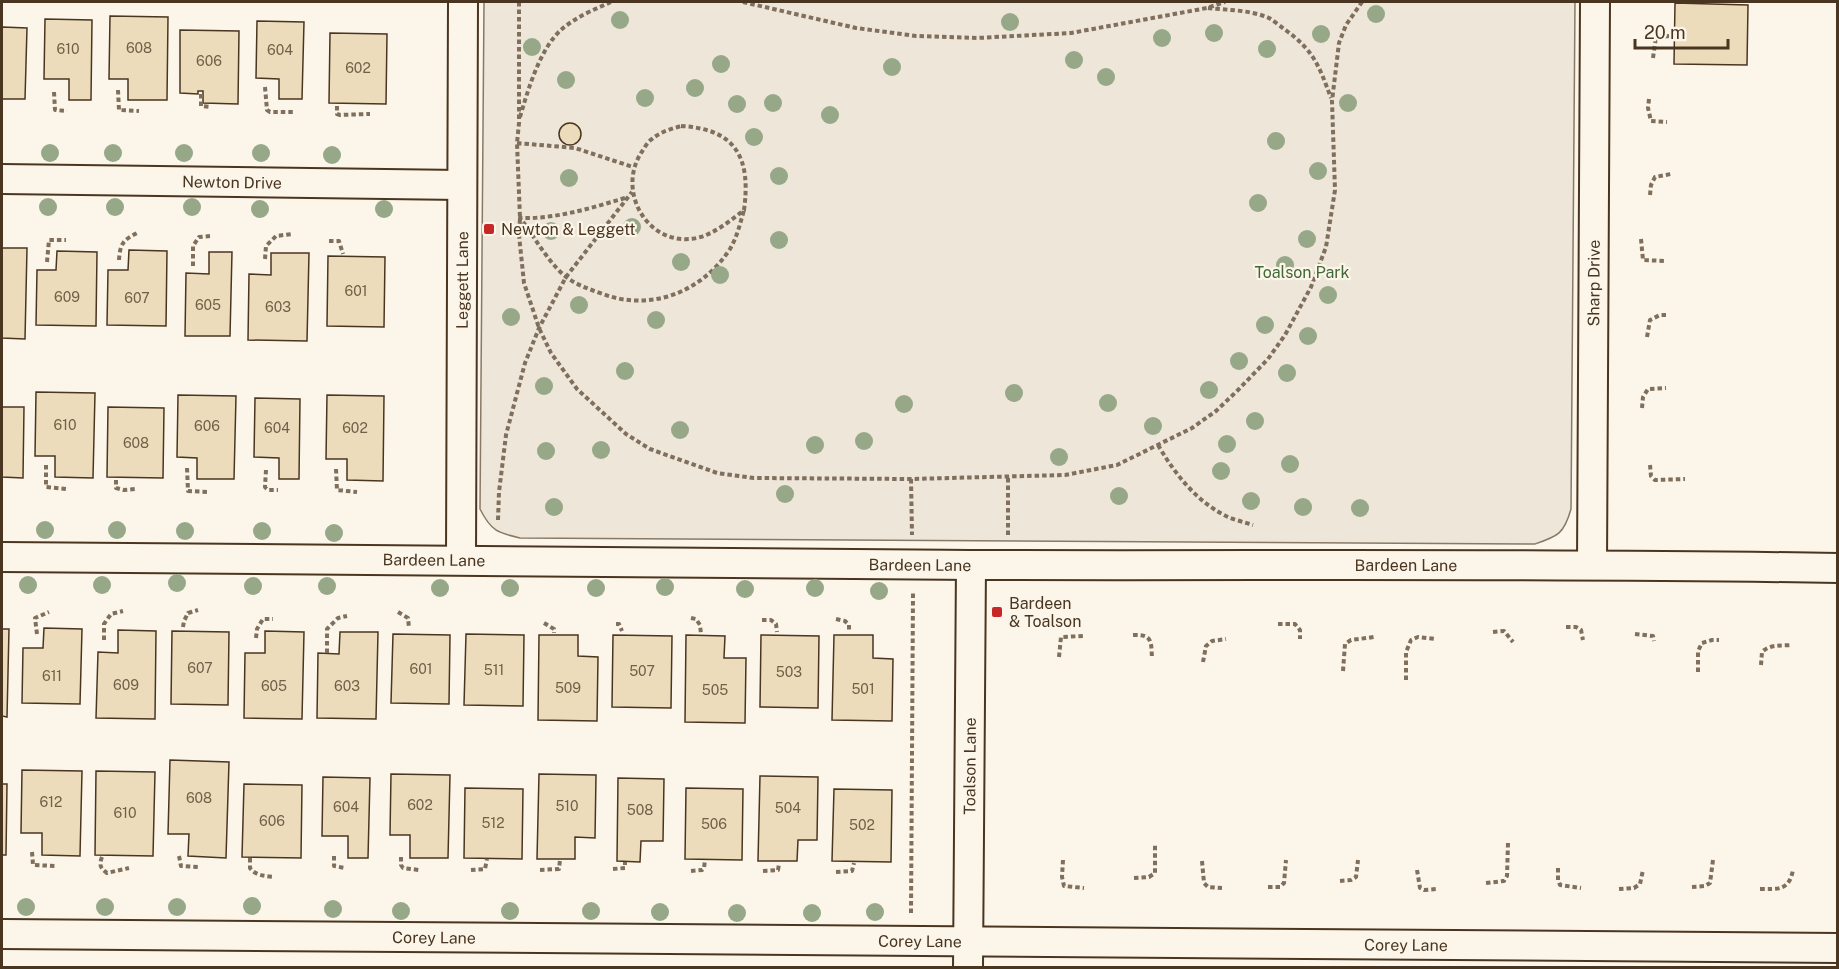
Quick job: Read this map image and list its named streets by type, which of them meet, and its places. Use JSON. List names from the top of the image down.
{
  "streets": {
    "street": [
      "Newton Drive",
      "Leggett Lane",
      "Sharp Drive",
      "Bardeen Lane",
      "Toalson Lane",
      "Corey Lane"
    ]
  },
  "crossings": [
    ["Newton Drive", "Leggett Lane"],
    ["Leggett Lane", "Bardeen Lane"],
    ["Sharp Drive", "Bardeen Lane"],
    ["Bardeen Lane", "Toalson Lane"],
    ["Toalson Lane", "Corey Lane"]
  ],
  "parks": ["Toalson Park"],
  "places": {
    "transit": ["Newton & Leggett", "Bardeen & Toalson"]
  },
  "house_numbers": [
    "608",
    "610",
    "604",
    "606",
    "602",
    "601",
    "609",
    "607",
    "605",
    "603",
    "610",
    "606",
    "604",
    "602",
    "608",
    "607",
    "601",
    "511",
    "507",
    "503",
    "611",
    "609",
    "605",
    "603",
    "509",
    "501",
    "505",
    "608",
    "612",
    "602",
    "510",
    "604",
    "504",
    "508",
    "610",
    "606",
    "512",
    "506",
    "502"
  ],
  "scale_bar": "20 m"
}
